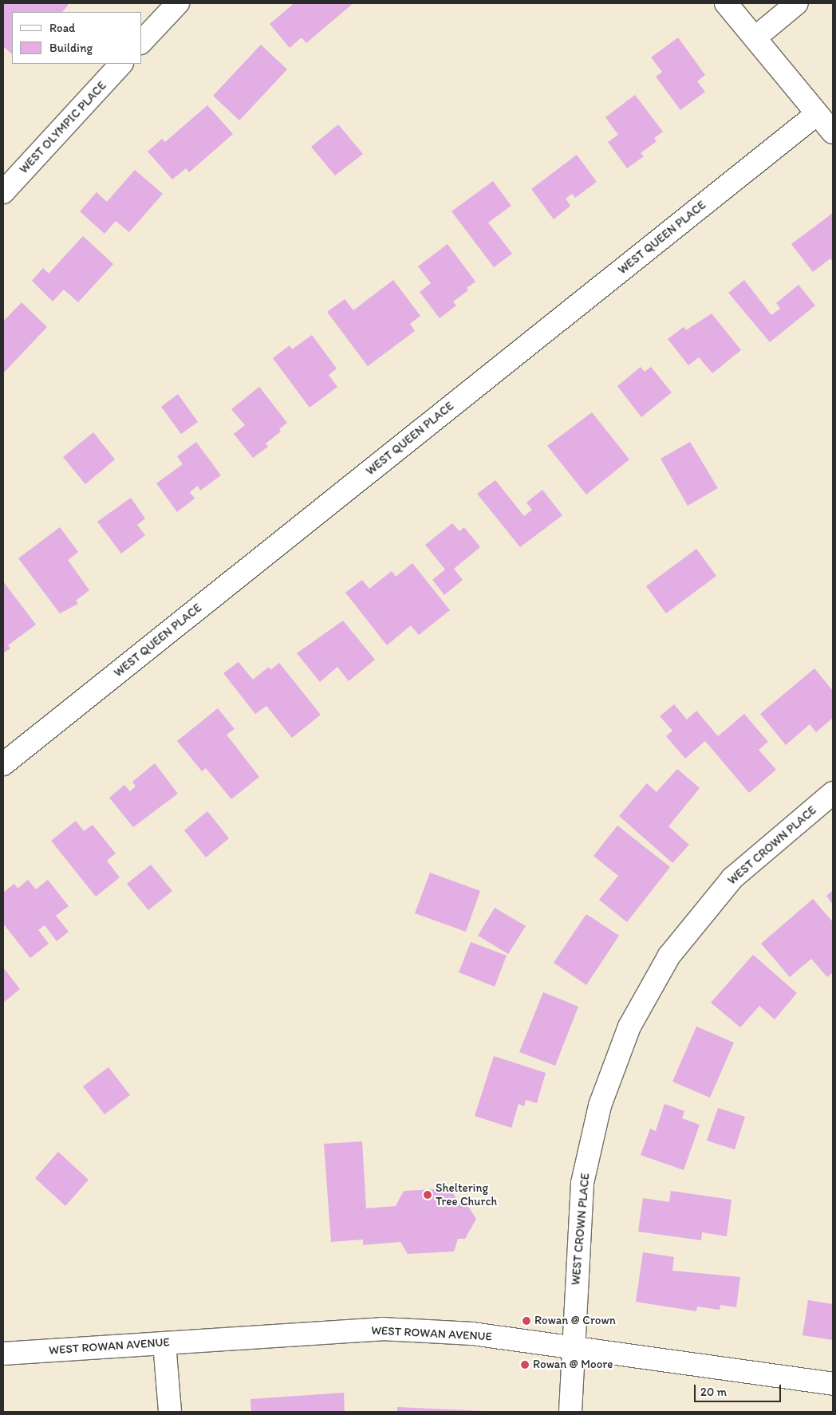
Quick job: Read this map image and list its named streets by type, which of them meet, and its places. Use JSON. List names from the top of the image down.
{
  "streets": {
    "street": [
      "WEST OLYMPIC PLACE",
      "WEST QUEEN PLACE",
      "WEST CROWN PLACE",
      "WEST ROWAN AVENUE"
    ]
  },
  "crossings": [
    ["WEST CROWN PLACE", "WEST ROWAN AVENUE"]
  ],
  "places": ["Sheltering Tree Church", "Rowan @ Crown", "Rowan @ Moore"],
  "legend": ["Road", "Building"],
  "scale_bar": "20 m"
}
